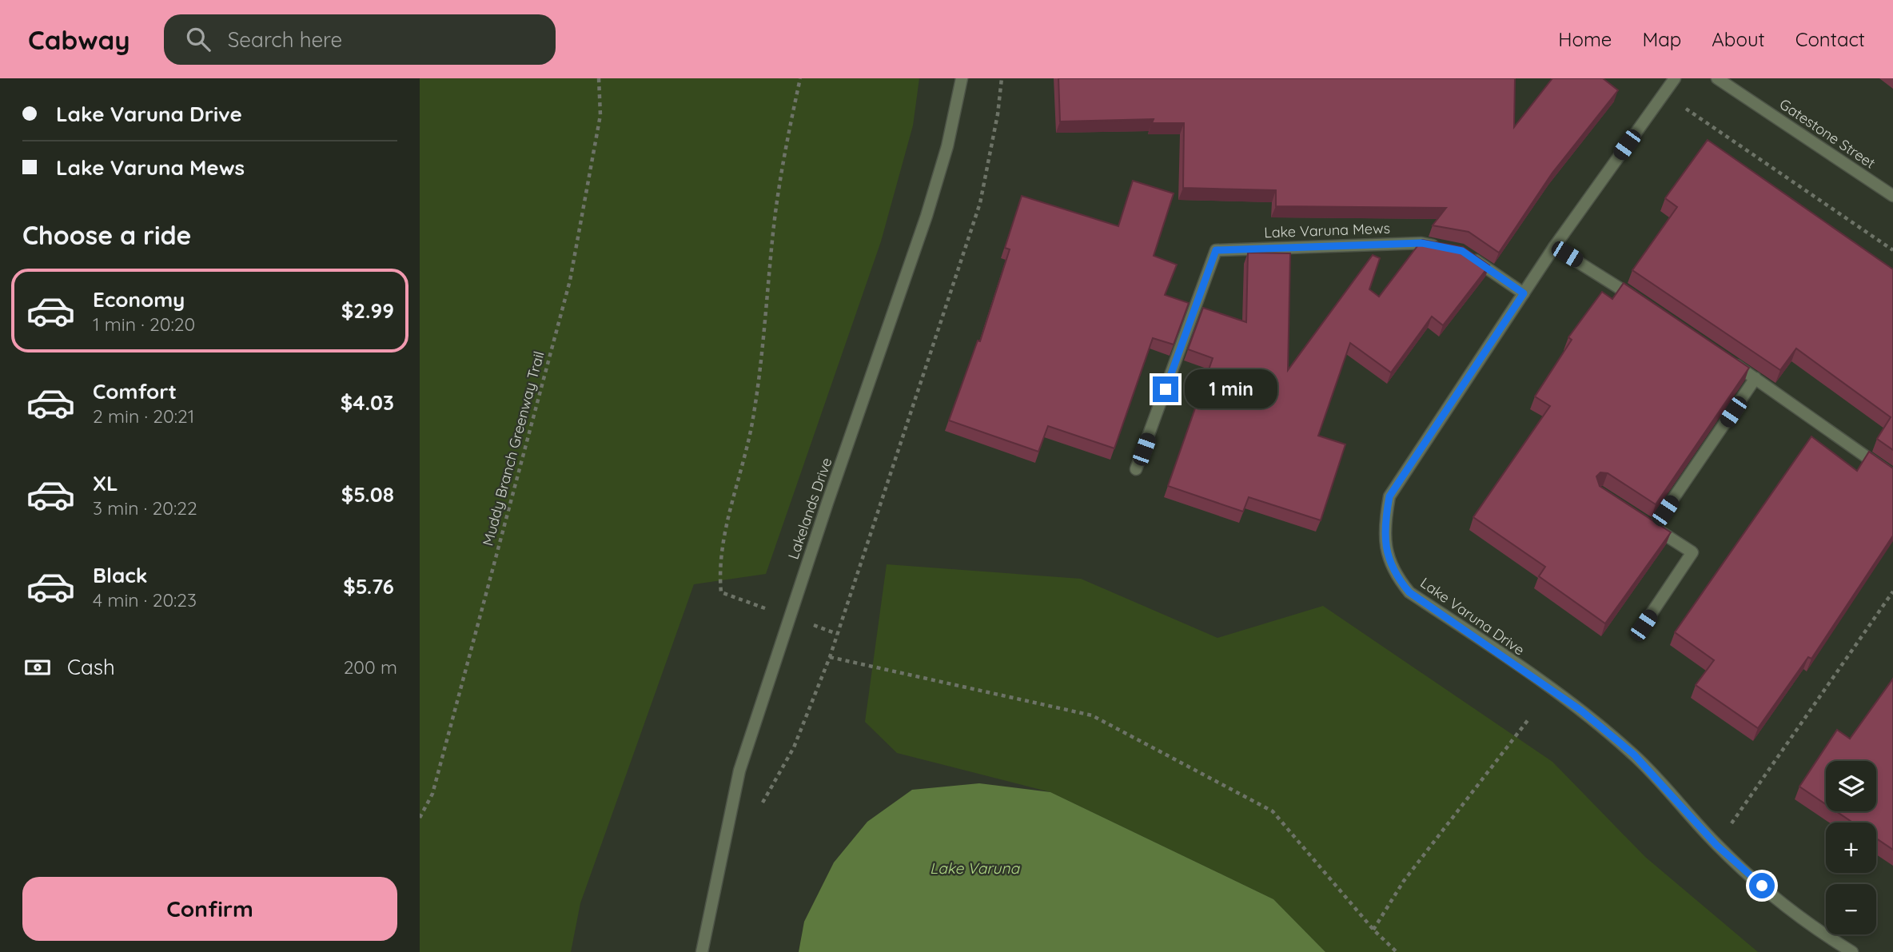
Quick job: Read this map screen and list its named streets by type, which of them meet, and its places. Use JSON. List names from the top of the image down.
{
  "streets": {
    "street": [
      "Gatestone Street",
      "Lake Varuna Mews",
      "Lakelands Drive",
      "Lake Varuna Drive"
    ],
    "path": ["Muddy Branch Greenway Trail"]
  },
  "water": ["Lake Varuna"],
  "page": {
    "header": "Cabway",
    "search": "Search here",
    "nav": [
      "Home",
      "Map",
      "About",
      "Contact"
    ],
    "banner": ["Lake Varuna Drive", "Lake Varuna Mews"],
    "heading": "Choose a ride",
    "list": [
      {
        "name": "Economy",
        "note": "1 min · 20:20",
        "value": "$2.99"
      },
      {
        "name": "Comfort",
        "note": "2 min · 20:21",
        "value": "$4.03"
      },
      {
        "name": "XL",
        "note": "3 min · 20:22",
        "value": "$5.08"
      },
      {
        "name": "Black",
        "note": "4 min · 20:23",
        "value": "$5.76"
      }
    ],
    "bubble": "1 min",
    "pay": ["Cash", "200 m"],
    "map_buttons": ["+", "−"],
    "buttons": "Confirm"
  }
}
